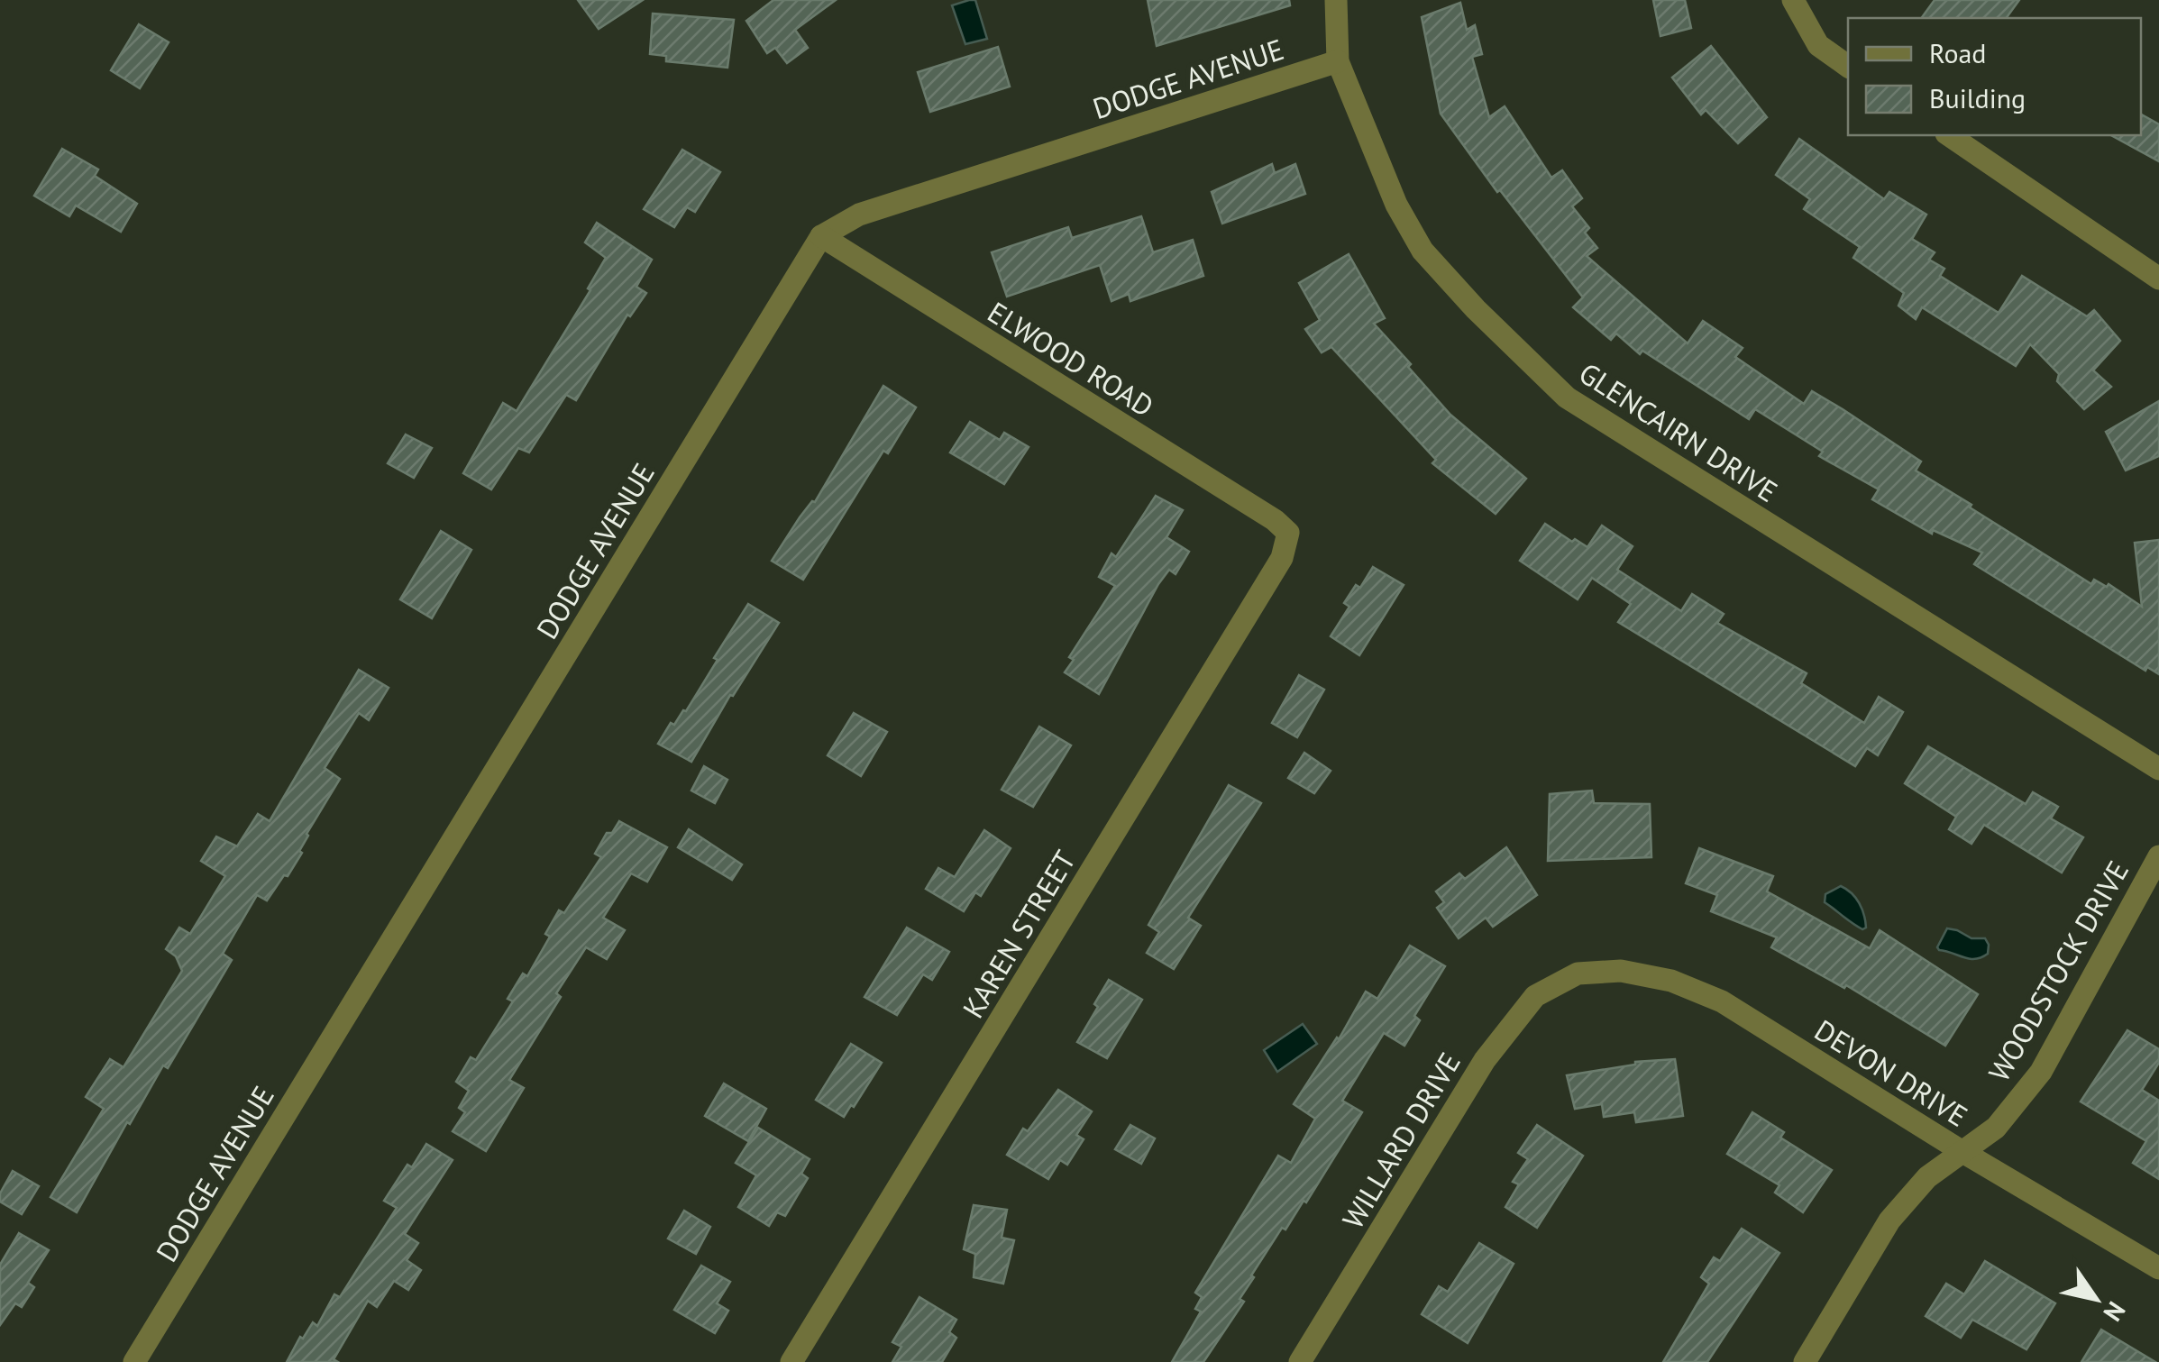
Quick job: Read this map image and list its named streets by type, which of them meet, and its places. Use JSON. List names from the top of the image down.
{
  "streets": {
    "street": [
      "DODGE AVENUE",
      "ELWOOD ROAD",
      "GLENCAIRN DRIVE",
      "KAREN STREET",
      "WOODSTOCK DRIVE",
      "DEVON DRIVE",
      "WILLARD DRIVE"
    ]
  },
  "crossings": [
    ["DODGE AVENUE", "ELWOOD ROAD"],
    ["DODGE AVENUE", "GLENCAIRN DRIVE"],
    ["ELWOOD ROAD", "KAREN STREET"],
    ["WOODSTOCK DRIVE", "DEVON DRIVE"],
    ["DEVON DRIVE", "WILLARD DRIVE"]
  ],
  "legend": ["Road", "Building"],
  "north": "bottom right"
}
